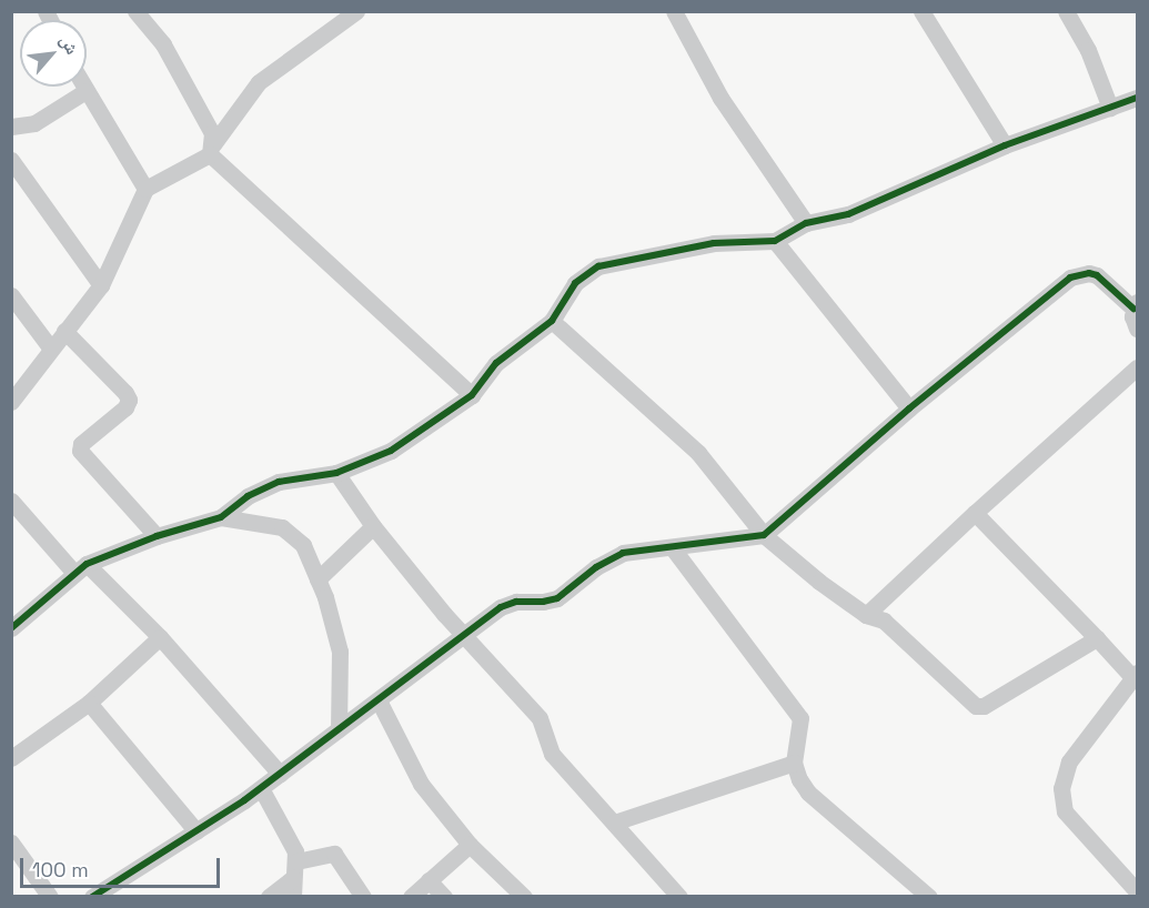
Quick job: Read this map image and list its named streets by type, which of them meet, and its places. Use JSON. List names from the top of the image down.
{
  "scale_bar": "100 m",
  "north": "top right"
}
